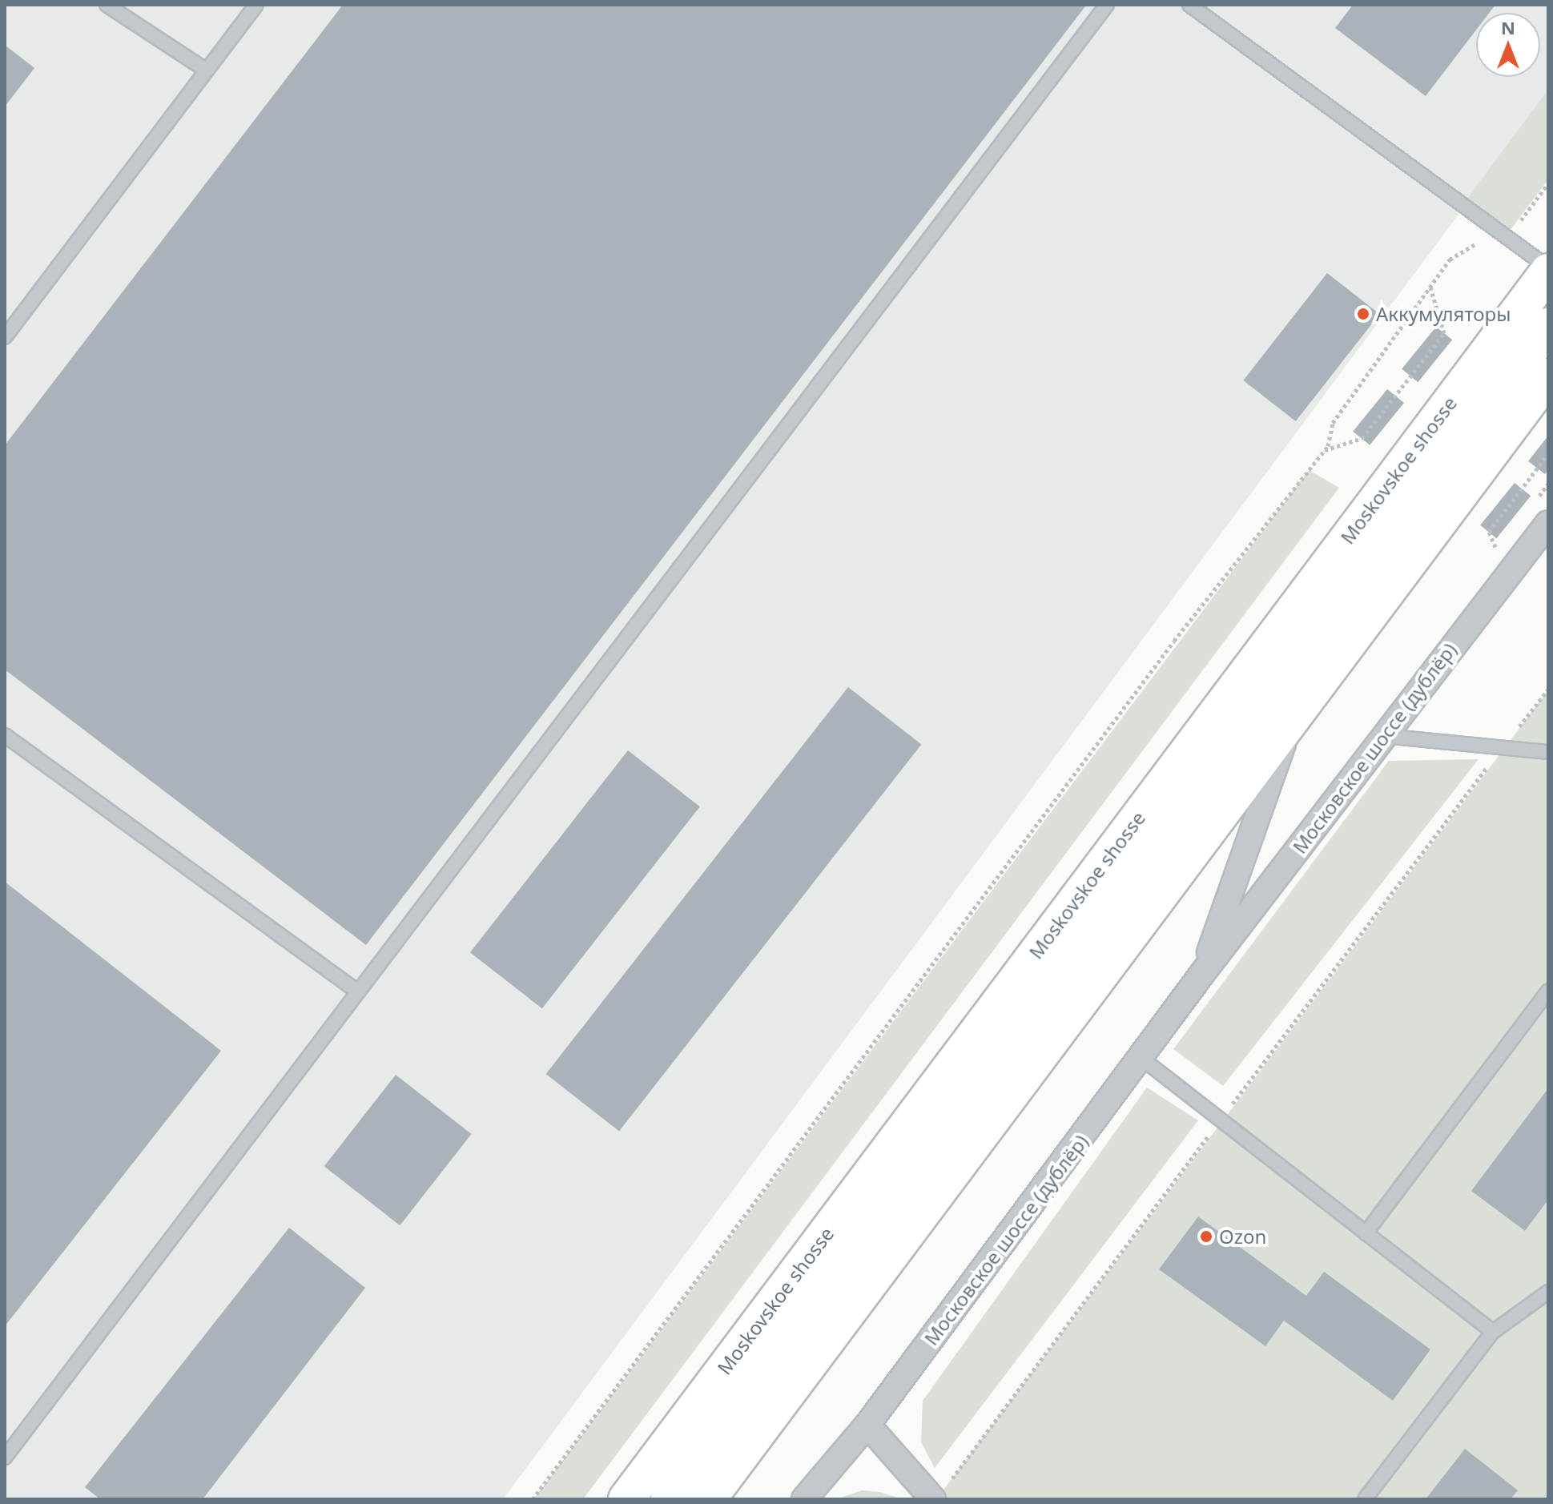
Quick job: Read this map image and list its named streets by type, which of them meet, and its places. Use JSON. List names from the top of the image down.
{
  "streets": {
    "main road": ["Moskovskoe shosse"],
    "street": ["Московское шоссе (дублёр)"]
  },
  "crossings": [
    ["Moskovskoe shosse", "Московское шоссе (дублёр)"]
  ],
  "places": ["Аккумуляторы", "Ozon"],
  "north": "top"
}
